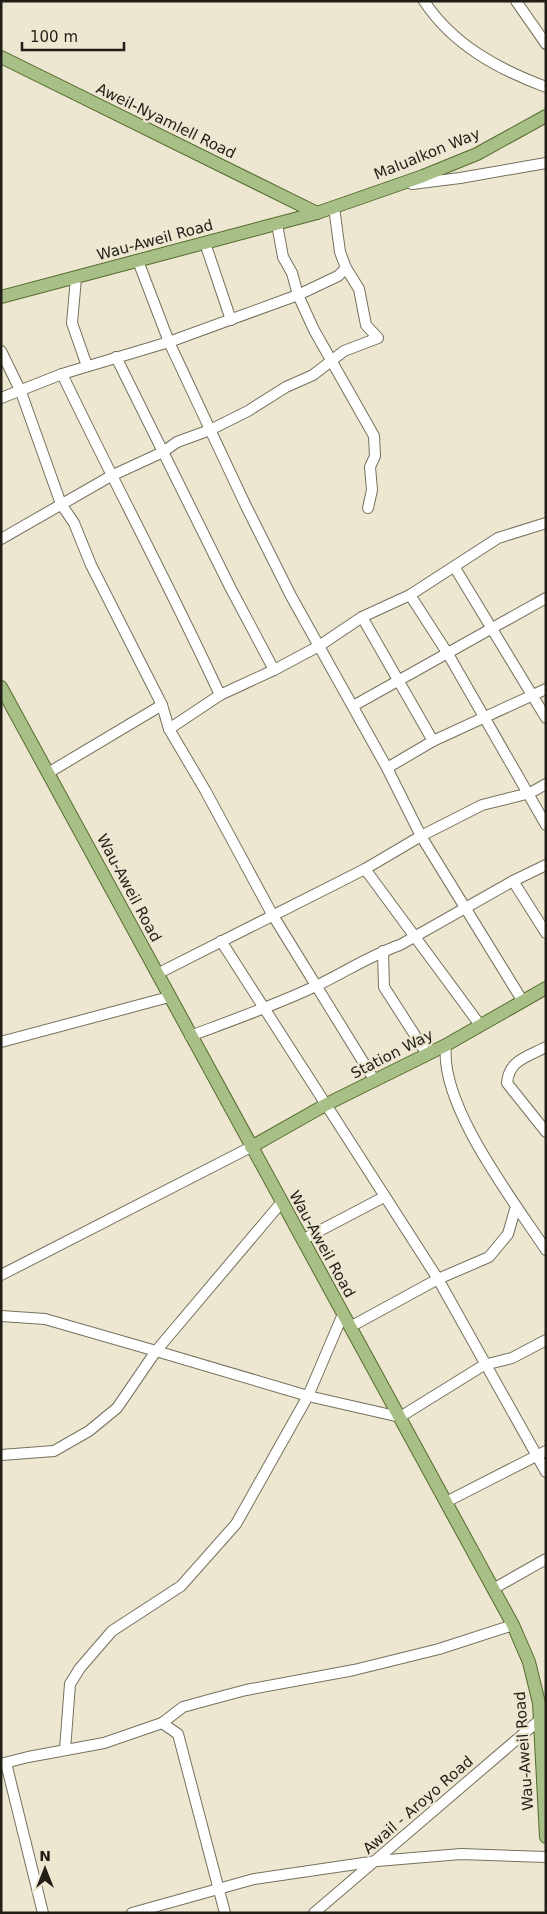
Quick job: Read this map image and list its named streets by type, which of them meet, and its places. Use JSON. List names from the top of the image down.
{
  "streets": {
    "main road": [
      "Aweil-Nyamlell Road",
      "Malualkon Way",
      "Wau-Aweil Road",
      "Station Way"
    ],
    "street": ["Awail - Aroyo Road"]
  },
  "crossings": [
    ["Aweil-Nyamlell Road", "Malualkon Way"],
    ["Aweil-Nyamlell Road", "Wau-Aweil Road"],
    ["Malualkon Way", "Wau-Aweil Road"],
    ["Wau-Aweil Road", "Station Way"],
    ["Wau-Aweil Road", "Awail - Aroyo Road"]
  ],
  "scale_bar": "100 m",
  "north": "top"
}
